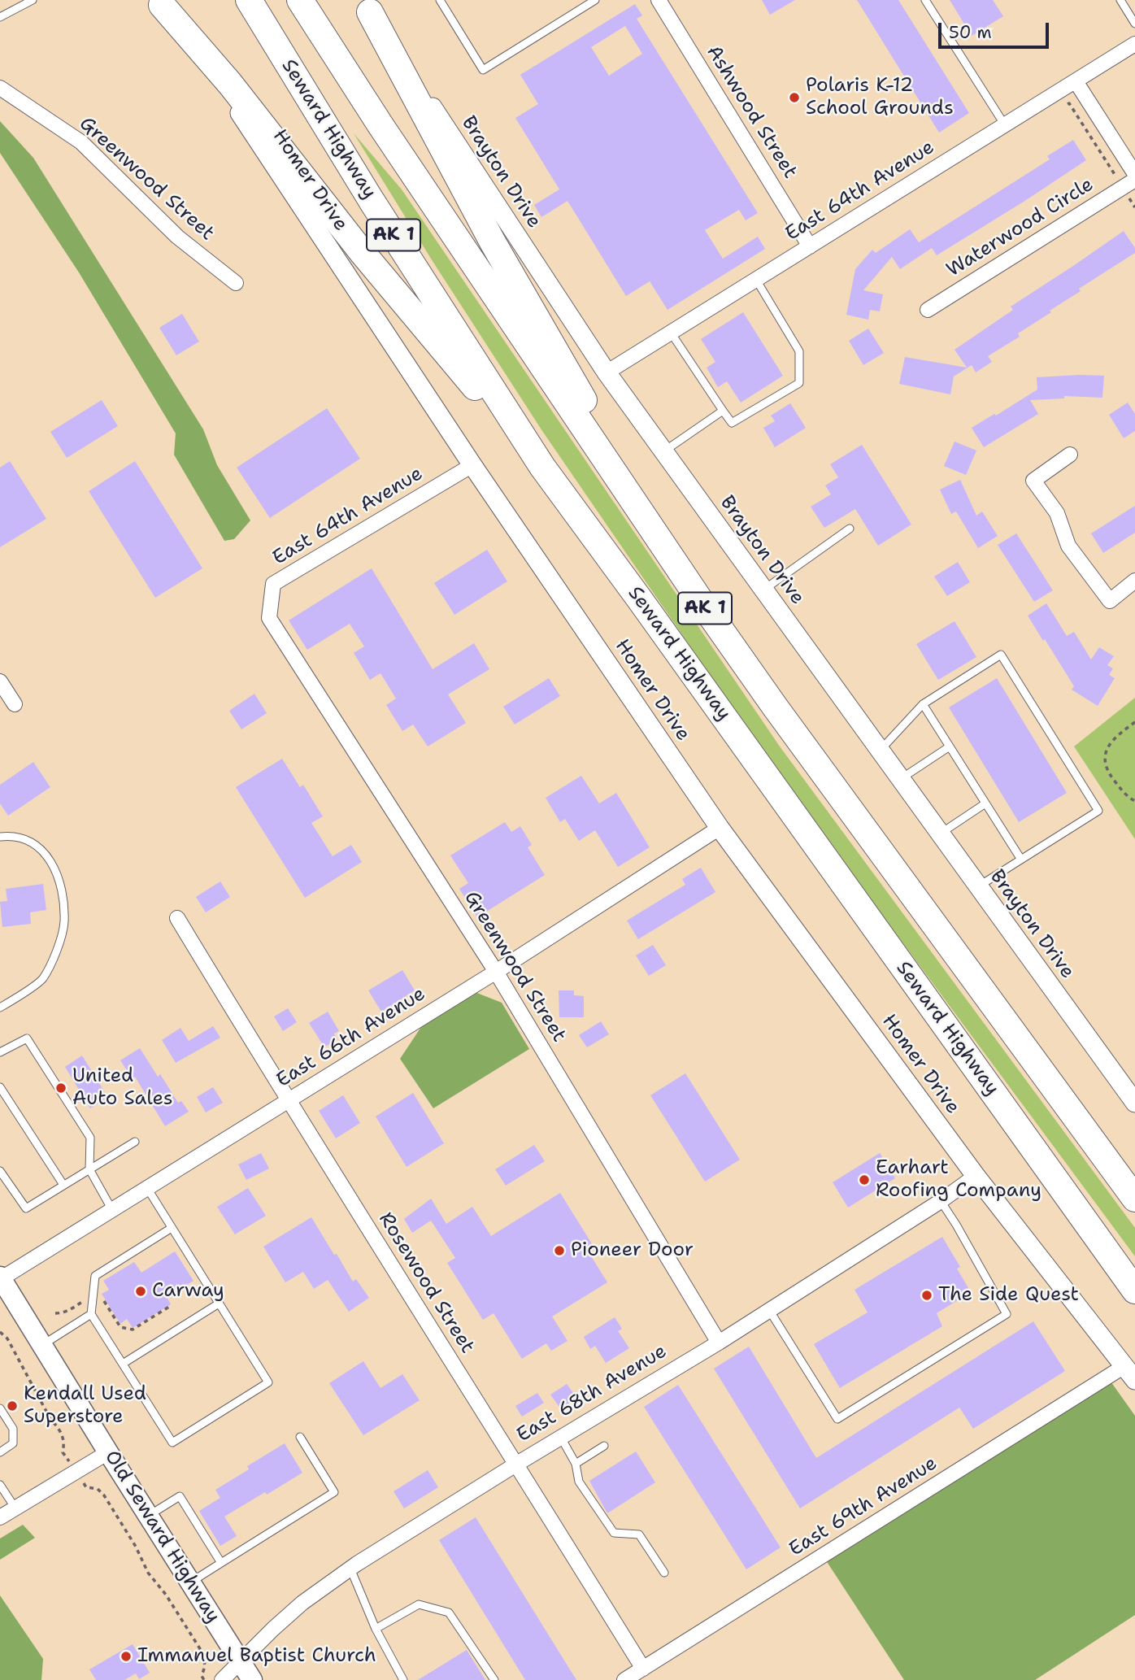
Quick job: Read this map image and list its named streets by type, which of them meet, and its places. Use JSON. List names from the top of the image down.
{
  "streets": {
    "highway": ["Seward Highway", "AK 1"],
    "main road": ["Old Seward Highway"],
    "street": [
      "Ashwood Street",
      "Brayton Drive",
      "Greenwood Street",
      "Homer Drive",
      "East 64th Avenue",
      "Waterwood Circle",
      "East 66th Avenue",
      "Rosewood Street",
      "East 68th Avenue",
      "East 69th Avenue"
    ]
  },
  "crossings": [
    ["Ashwood Street", "East 64th Avenue"],
    ["Brayton Drive", "East 64th Avenue"],
    ["Greenwood Street", "East 64th Avenue"],
    ["Greenwood Street", "East 66th Avenue"],
    ["Greenwood Street", "East 68th Avenue"],
    ["Homer Drive", "East 64th Avenue"],
    ["Homer Drive", "East 66th Avenue"],
    ["Homer Drive", "East 68th Avenue"],
    ["Homer Drive", "East 69th Avenue"],
    ["East 66th Avenue", "Rosewood Street"],
    ["East 66th Avenue", "Old Seward Highway"],
    ["Rosewood Street", "East 68th Avenue"],
    ["Rosewood Street", "East 69th Avenue"],
    ["East 68th Avenue", "Old Seward Highway"]
  ],
  "places": [
    "Polaris K-12 School Grounds",
    "United Auto Sales",
    "Earhart Roofing Company",
    "Pioneer Door",
    "Carway",
    "The Side Quest",
    "Kendall Used Superstore",
    "Immanuel Baptist Church"
  ],
  "scale_bar": "50 m"
}
